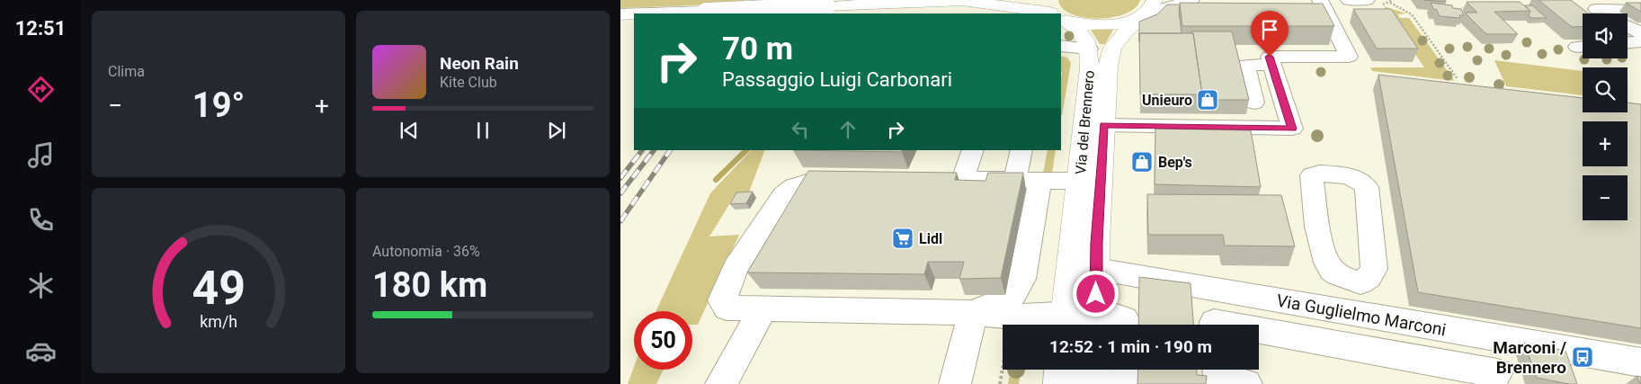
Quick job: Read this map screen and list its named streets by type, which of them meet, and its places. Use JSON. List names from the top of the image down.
{
  "streets": {
    "main road": ["Via del Brennero"],
    "street": ["Via Guglielmo Marconi"]
  },
  "places": {
    "shop": ["Unieuro", "Bep's"],
    "supermarket": ["Lidl"],
    "bus stop": ["Marconi / Brennero"]
  },
  "page": {
    "tabs": "12:51",
    "tile": [
      "Clima",
      ["Autonomia · 36%", "180 km"]
    ],
    "map_buttons": ["+", "−"],
    "turn": ["70 m", "Passaggio Luigi Carbonari"],
    "song": ["Neon Rain", "Kite Club"],
    "heat": ["−", "19°", "+"],
    "limit": "50",
    "trip": "12:52 · 1 min · 190 m",
    "gauge": ["49", "km/h"]
  }
}
